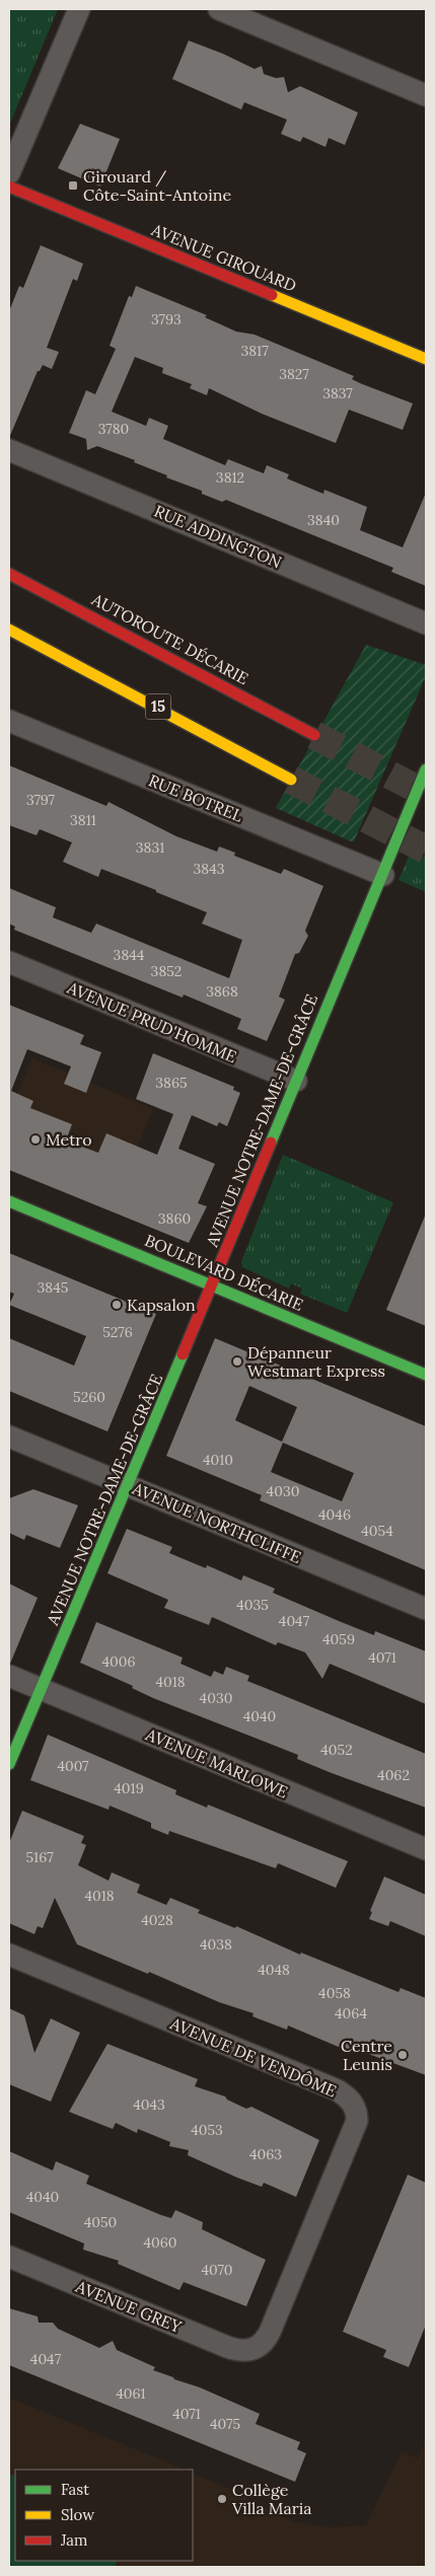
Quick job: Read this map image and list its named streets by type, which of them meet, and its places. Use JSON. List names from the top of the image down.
{
  "streets": {
    "main road": [
      "AVENUE GIROUARD",
      "AUTOROUTE DÉCARIE",
      "15",
      "AVENUE NOTRE-DAME-DE-GRÂCE",
      "BOULEVARD DÉCARIE"
    ],
    "street": [
      "RUE ADDINGTON",
      "RUE BOTREL",
      "AVENUE PRUD'HOMME",
      "AVENUE NORTHCLIFFE",
      "AVENUE MARLOWE",
      "AVENUE DE VENDÔME",
      "AVENUE GREY"
    ]
  },
  "crossings": [
    ["RUE BOTREL", "AVENUE NOTRE-DAME-DE-GRÂCE"],
    ["AVENUE PRUD'HOMME", "AVENUE NOTRE-DAME-DE-GRÂCE"],
    ["AVENUE NOTRE-DAME-DE-GRÂCE", "BOULEVARD DÉCARIE"],
    ["AVENUE NOTRE-DAME-DE-GRÂCE", "AVENUE NORTHCLIFFE"],
    ["AVENUE NOTRE-DAME-DE-GRÂCE", "AVENUE MARLOWE"],
    ["AVENUE DE VENDÔME", "AVENUE GREY"]
  ],
  "places": {
    "transit": ["Girouard / Côte-Saint-Antoine"],
    "other": [
      "Metro",
      "Kapsalon",
      "Dépanneur Westmart Express",
      "Centre Leunis",
      "Collège Villa Maria"
    ]
  },
  "house_numbers": [
    "3793",
    "3817",
    "3827",
    "3837",
    "3780",
    "3812",
    "3840",
    "3797",
    "3811",
    "3831",
    "3843",
    "3844",
    "3852",
    "3868",
    "3865",
    "3860",
    "3845",
    "5276",
    "5260",
    "4010",
    "4030",
    "4046",
    "4054",
    "4035",
    "4047",
    "4059",
    "4071",
    "4006",
    "4018",
    "4030",
    "4040",
    "4052",
    "4007",
    "4062",
    "4019",
    "5167",
    "4018",
    "4028",
    "4038",
    "4048",
    "4058",
    "4064",
    "4043",
    "4053",
    "4063",
    "4040",
    "4050",
    "4060",
    "4070",
    "4047",
    "4061",
    "4071",
    "4075"
  ],
  "legend": ["Fast", "Slow", "Jam"]
}
